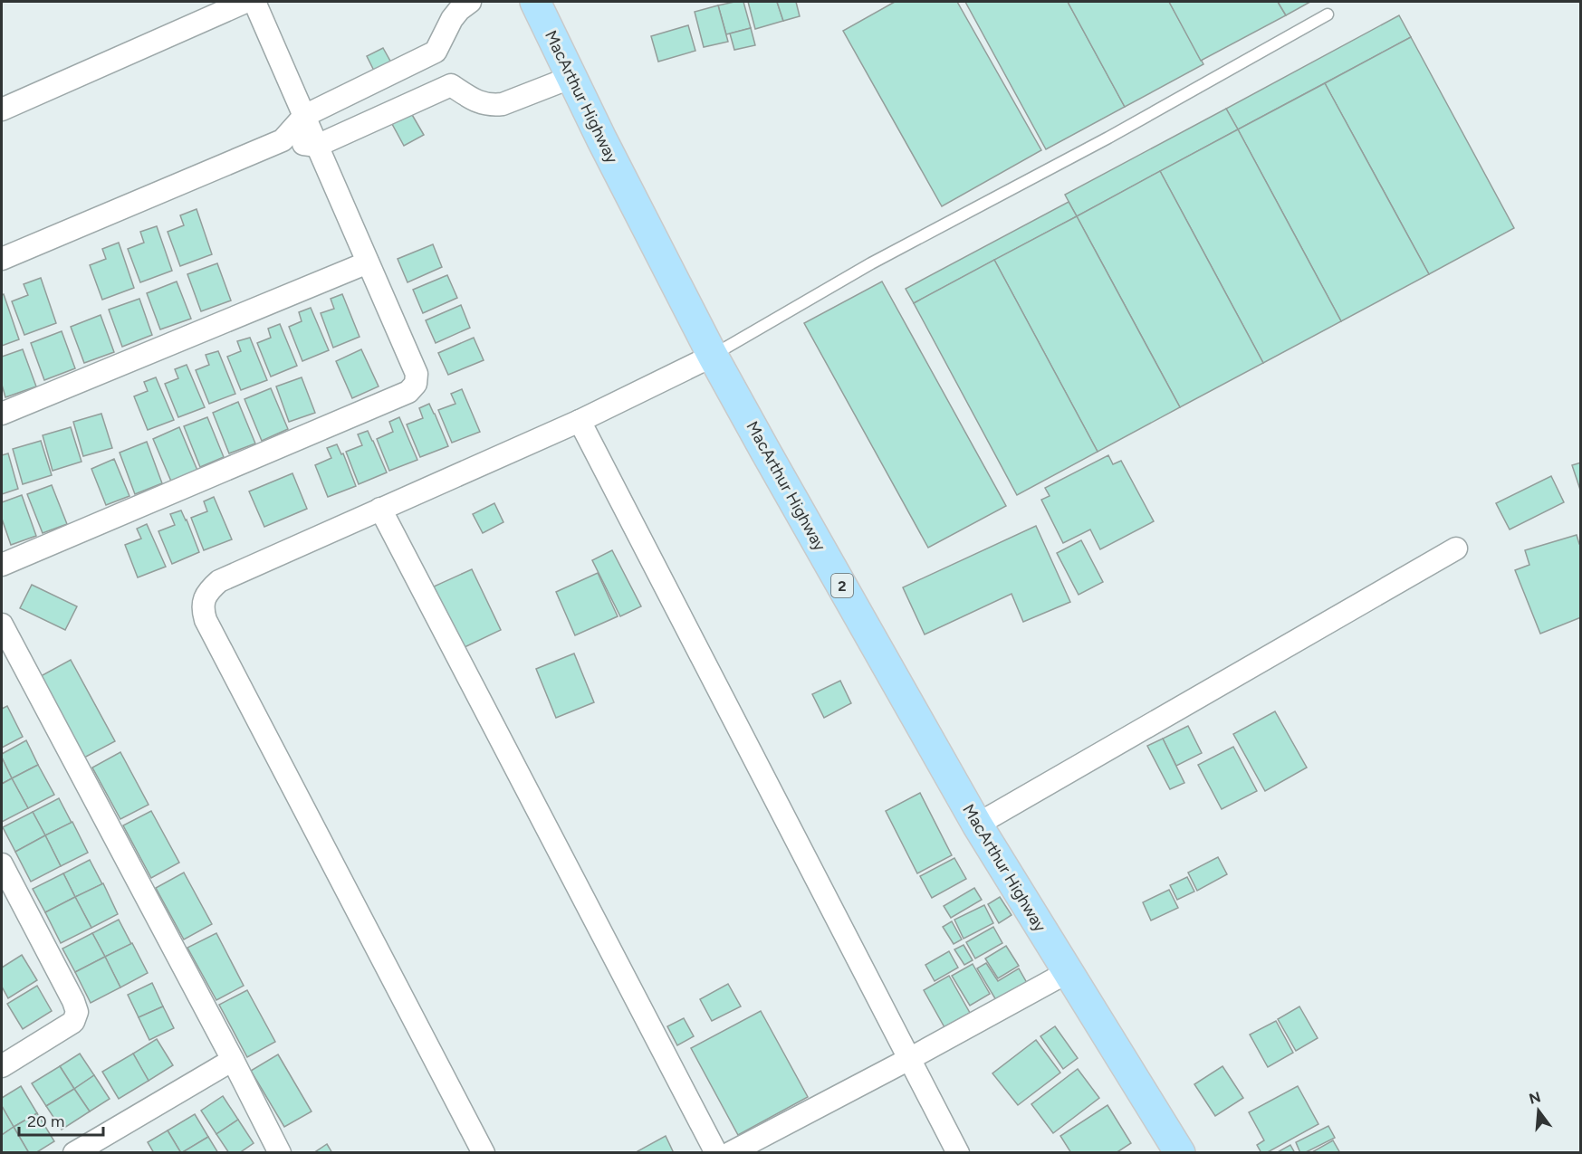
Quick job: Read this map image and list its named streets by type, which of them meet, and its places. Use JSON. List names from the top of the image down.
{
  "streets": {
    "highway": ["MacArthur Highway", "2"]
  },
  "scale_bar": "20 m",
  "north": "top"
}
